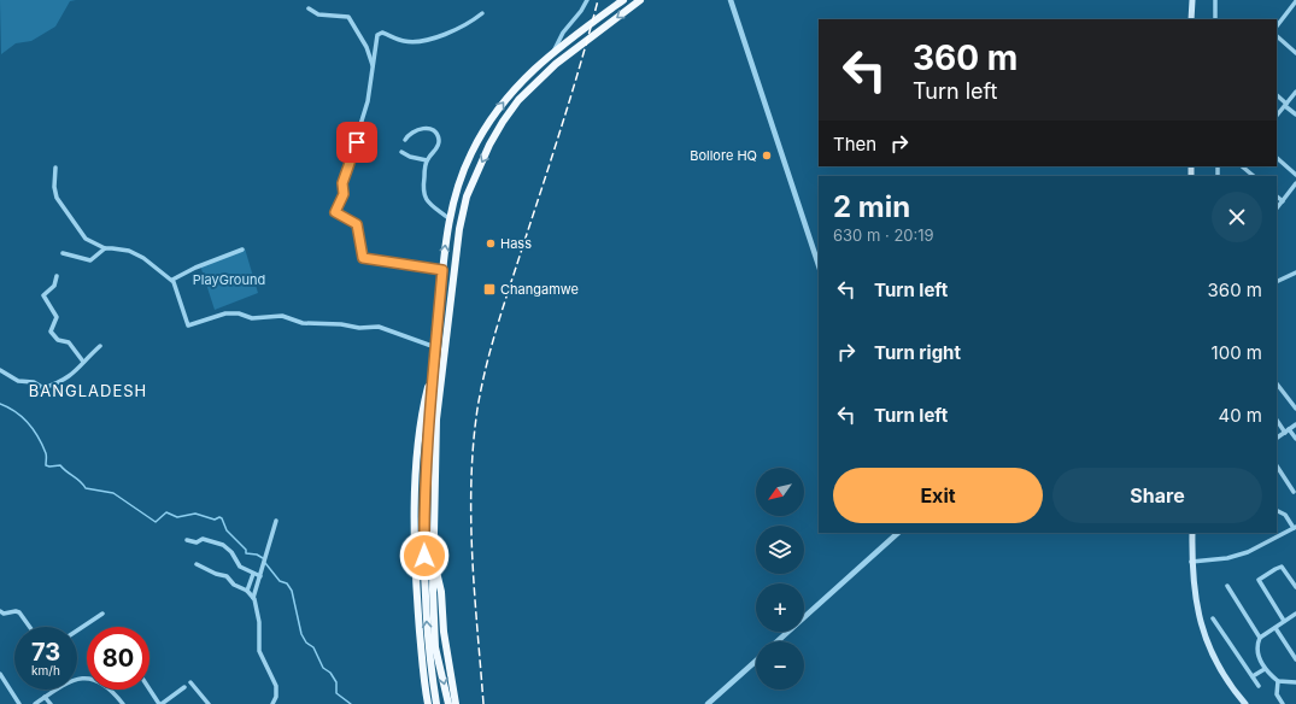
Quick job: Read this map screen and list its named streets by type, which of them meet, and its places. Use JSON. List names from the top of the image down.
{
  "districts": ["BANGLADESH"],
  "parks": ["PlayGround"],
  "places": {
    "other": ["Bollore HQ", "Hass"],
    "transit": ["Changamwe"]
  },
  "north": "bottom left",
  "page": {
    "turn": ["360 m", "Turn left"],
    "then": "Then",
    "heading": ["2 min", "630 m · 20:19"],
    "list": [
      {
        "name": "Turn left",
        "value": "360 m"
      },
      {
        "name": "Turn right",
        "value": "100 m"
      },
      {
        "name": "Turn left",
        "value": "40 m"
      }
    ],
    "buttons": ["Exit", "Share"],
    "map_buttons": ["+", "−"],
    "speed": "73 km/h",
    "limit": "80"
  }
}
